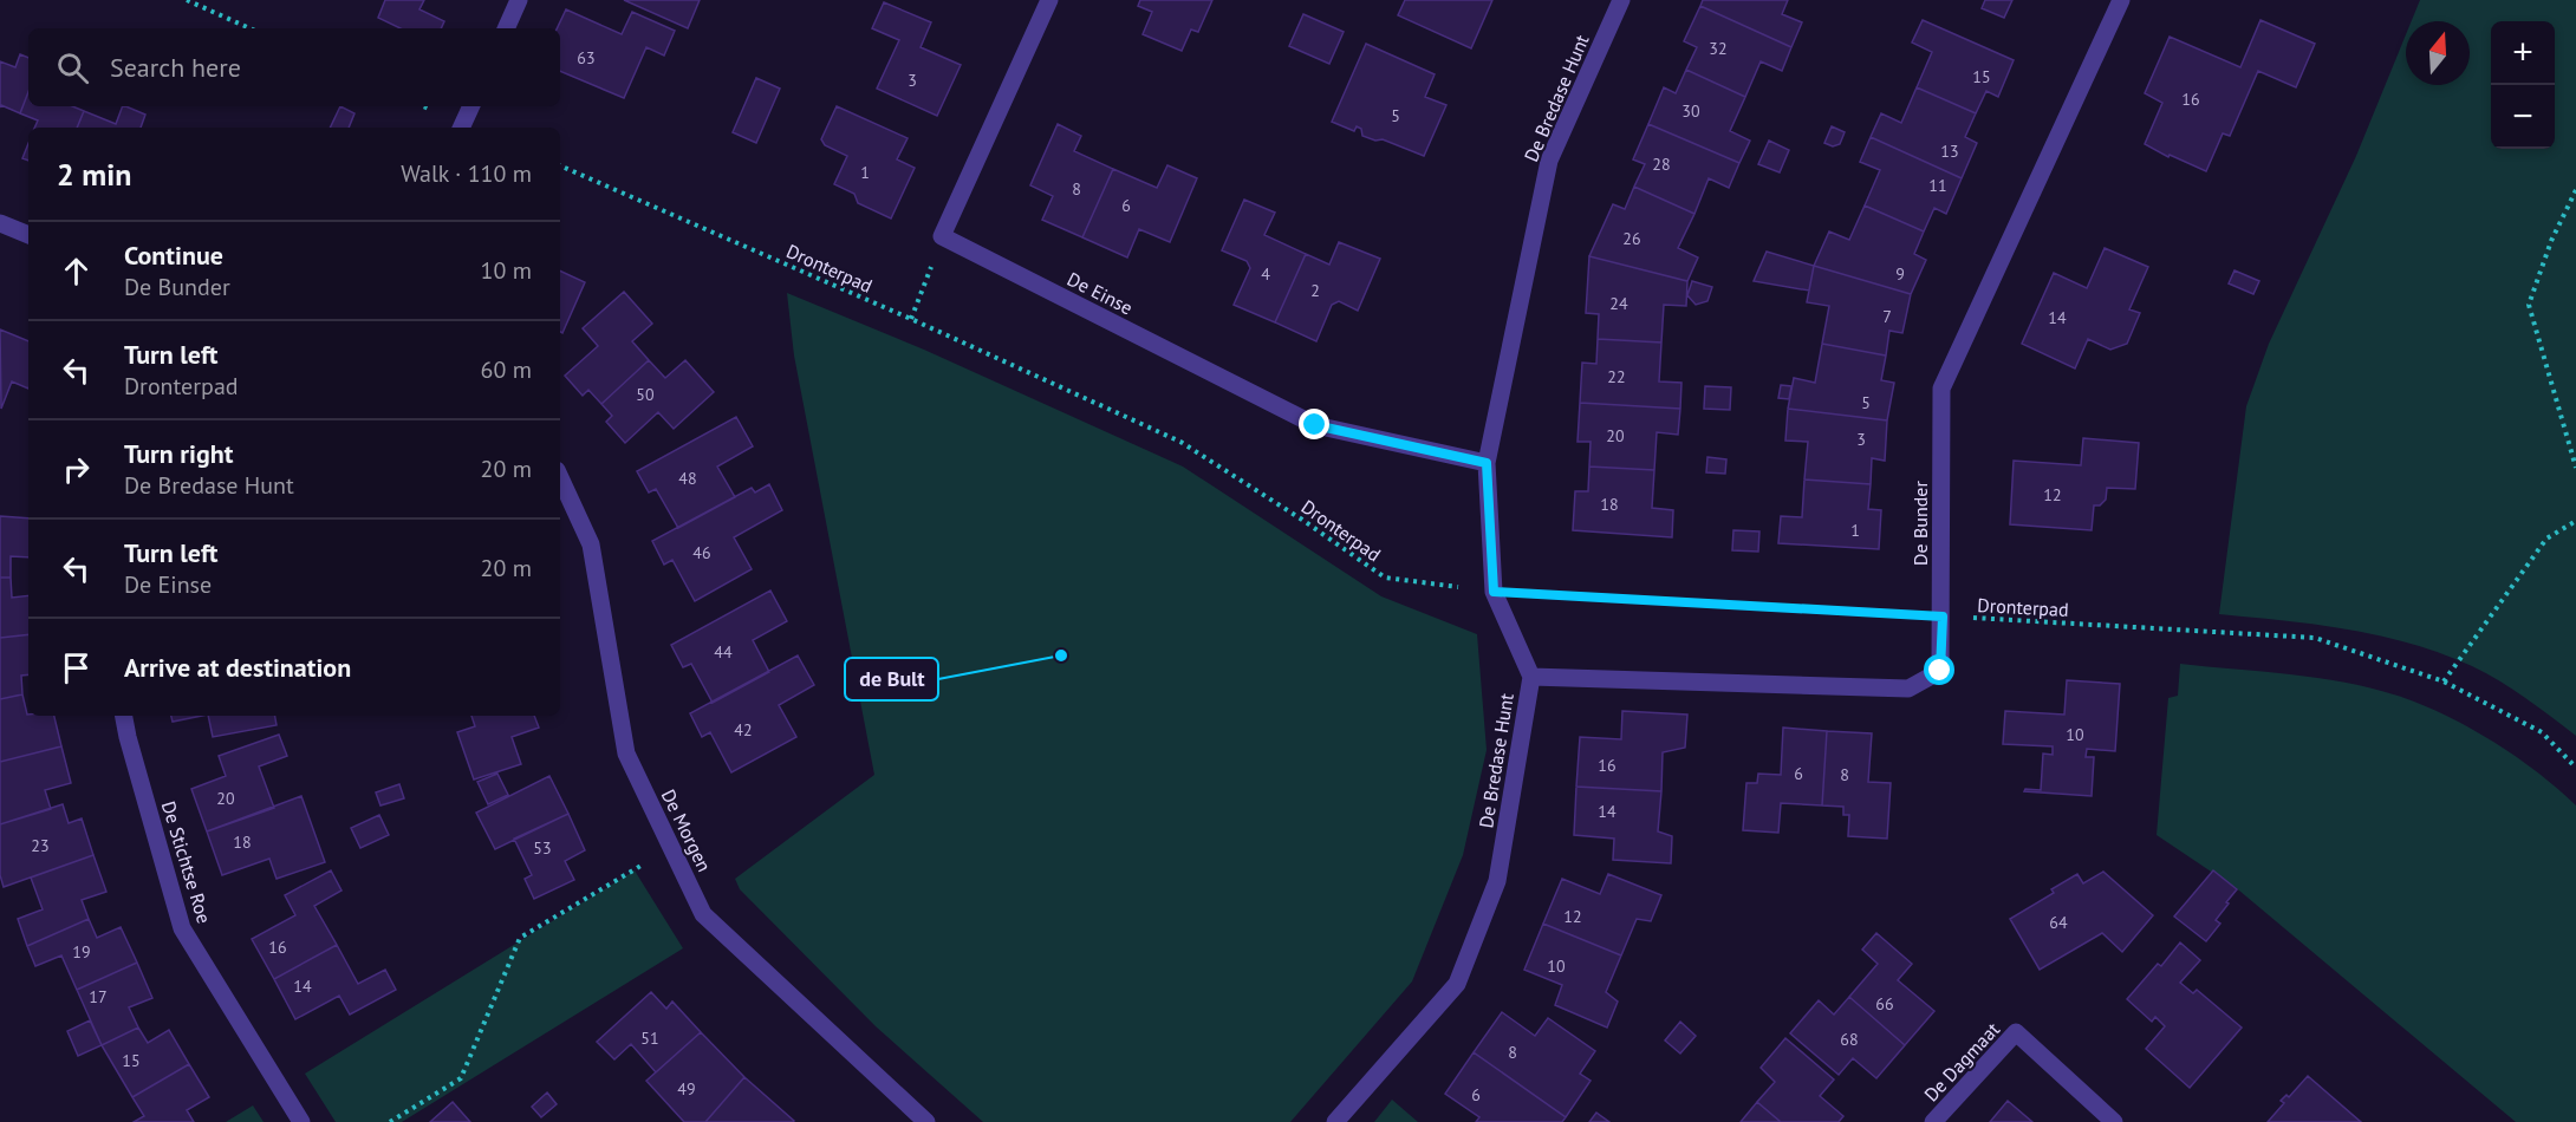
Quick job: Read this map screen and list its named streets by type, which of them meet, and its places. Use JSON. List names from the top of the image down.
{
  "streets": {
    "street": [
      "De Bredase Hunt",
      "De Einse",
      "De Bunder",
      "De Morgen",
      "De Stichtse Roe",
      "De Dagmaat"
    ],
    "path": ["Dronterpad"]
  },
  "crossings": [
    ["De Bredase Hunt", "Dronterpad"],
    ["De Bredase Hunt", "De Einse"],
    ["De Bredase Hunt", "De Bunder"],
    ["Dronterpad", "De Bunder"]
  ],
  "places": ["de Bult"],
  "house_numbers": [
    "32",
    "63",
    "15",
    "3",
    "16",
    "30",
    "5",
    "13",
    "28",
    "1",
    "11",
    "8",
    "6",
    "26",
    "4",
    "9",
    "2",
    "24",
    "7",
    "14",
    "22",
    "50",
    "5",
    "20",
    "3",
    "48",
    "12",
    "18",
    "1",
    "46",
    "44",
    "42",
    "10",
    "16",
    "6",
    "8",
    "20",
    "14",
    "18",
    "23",
    "53",
    "12",
    "64",
    "16",
    "19",
    "10",
    "14",
    "17",
    "66",
    "51",
    "68",
    "8",
    "15",
    "49",
    "6"
  ],
  "north": "top",
  "page": {
    "map_buttons": ["+", "−"],
    "search": "Search here",
    "heading": ["2 min", "Walk · 110 m"],
    "list": [
      ["Continue", "De Bunder", "10 m"],
      ["Turn left", "Dronterpad", "60 m"],
      ["Turn right", "De Bredase Hunt", "20 m"],
      ["Turn left", "De Einse", "20 m"],
      "Arrive at destination"
    ]
  }
}
